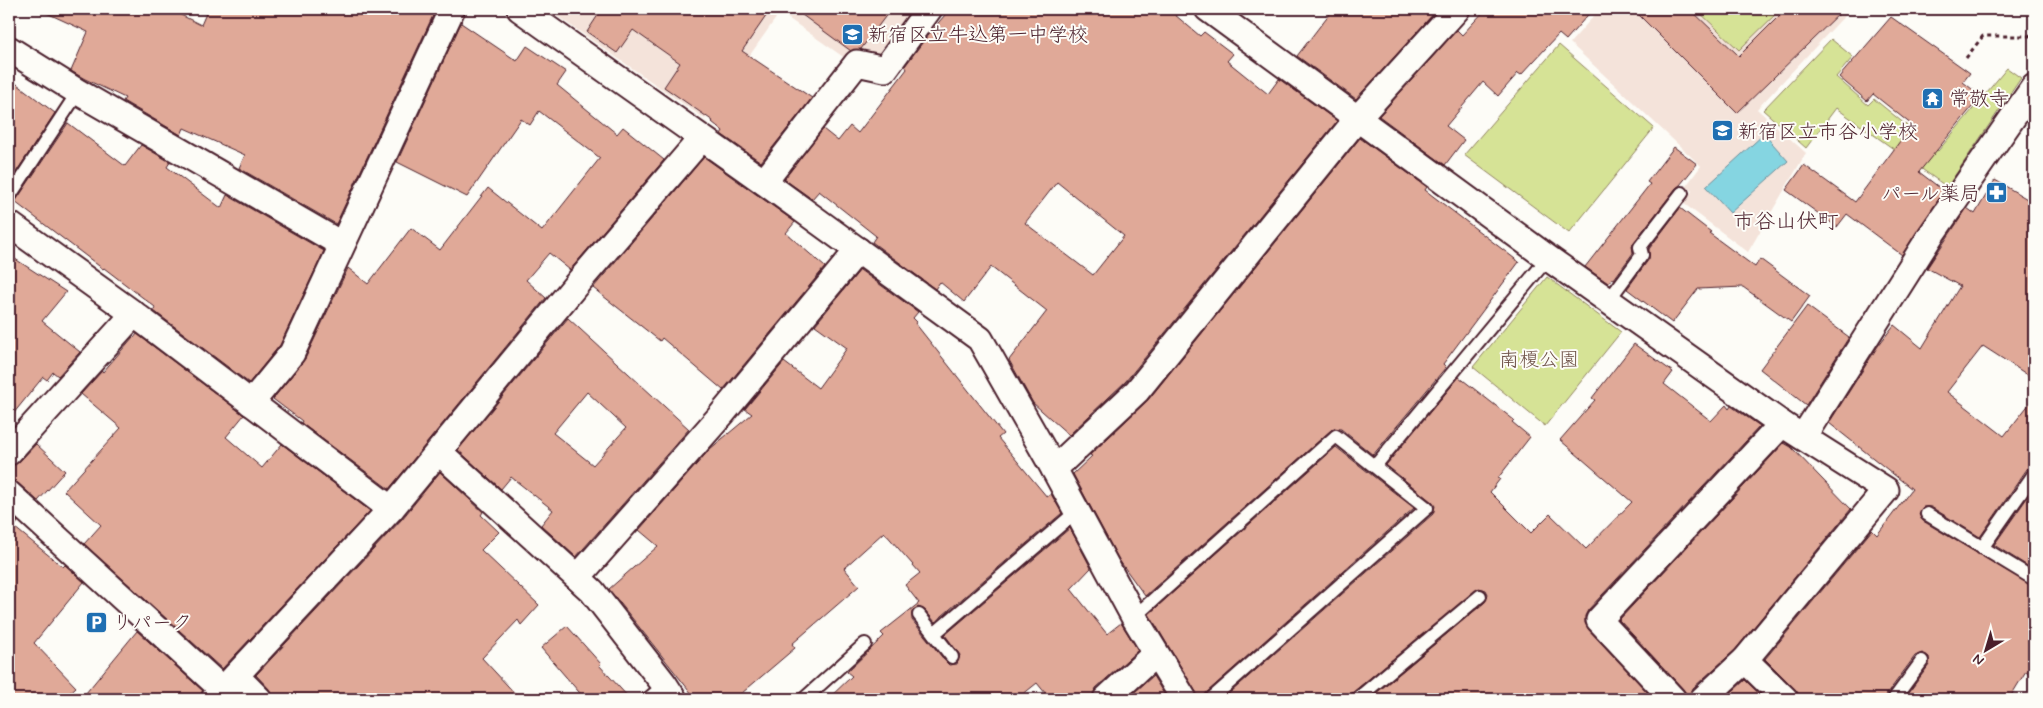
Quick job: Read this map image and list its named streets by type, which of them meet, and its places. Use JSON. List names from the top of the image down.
{
  "districts": ["市谷山伏町"],
  "parks": ["南榎公園"],
  "places": {
    "school or university": ["新宿区立牛込第一中学校", "新宿区立市谷小学校"],
    "temple": ["常敬寺"],
    "pharmacy": ["パール薬局"],
    "parking": ["リパーク"]
  },
  "north": "bottom left"
}
